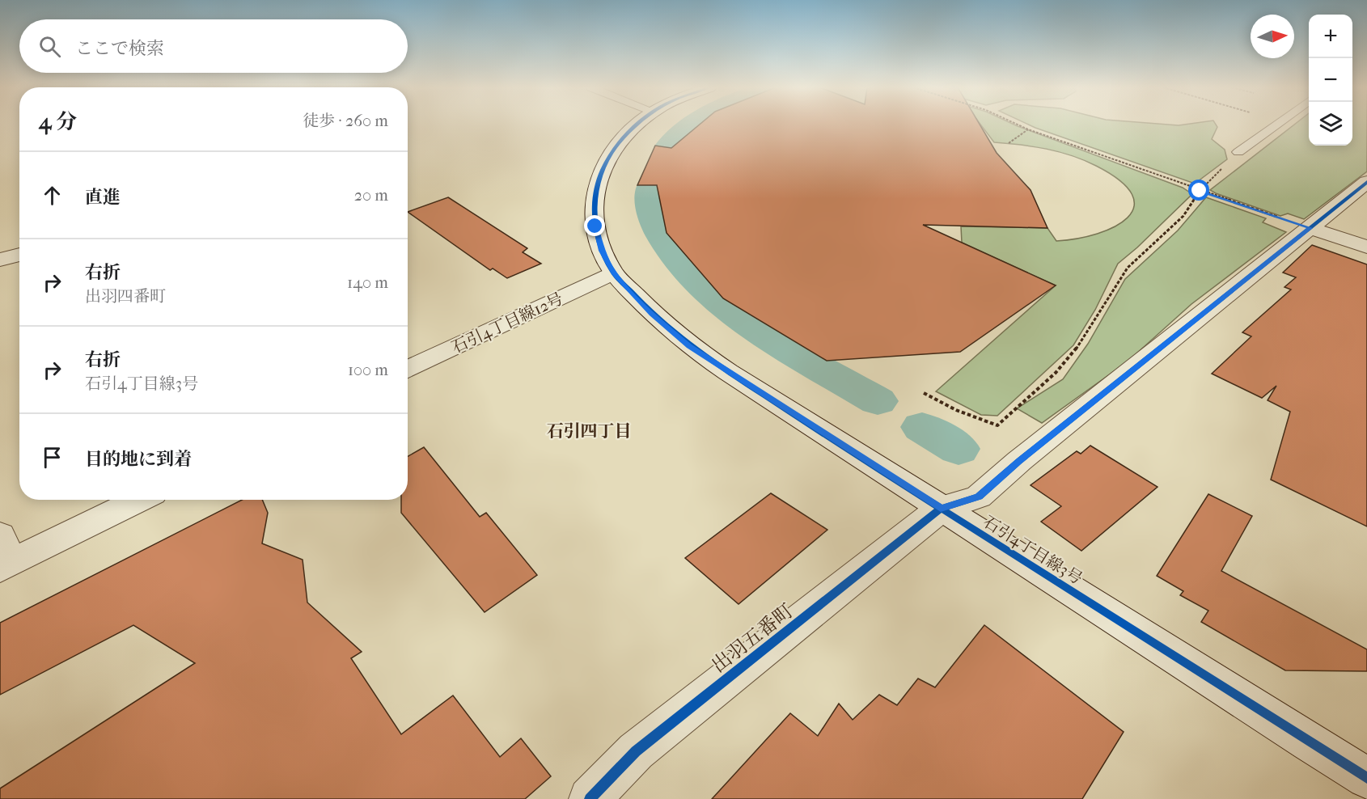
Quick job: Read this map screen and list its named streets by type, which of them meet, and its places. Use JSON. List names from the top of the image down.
{
  "streets": {
    "street": ["石引4丁目線12号", "石引4丁目線3号", "出羽五番町"]
  },
  "crossings": [
    ["石引4丁目線12号", "石引4丁目線3号"],
    ["石引4丁目線3号", "出羽五番町"]
  ],
  "districts": ["石引四丁目"],
  "north": "right",
  "page": {
    "map_buttons": ["+", "−"],
    "search": "ここで検索",
    "heading": ["4 分", "徒歩 · 260 m"],
    "list": [
      ["直進", "20 m"],
      ["右折", "出羽四番町", "140 m"],
      ["右折", "石引4丁目線3号", "100 m"],
      "目的地に到着"
    ]
  }
}
